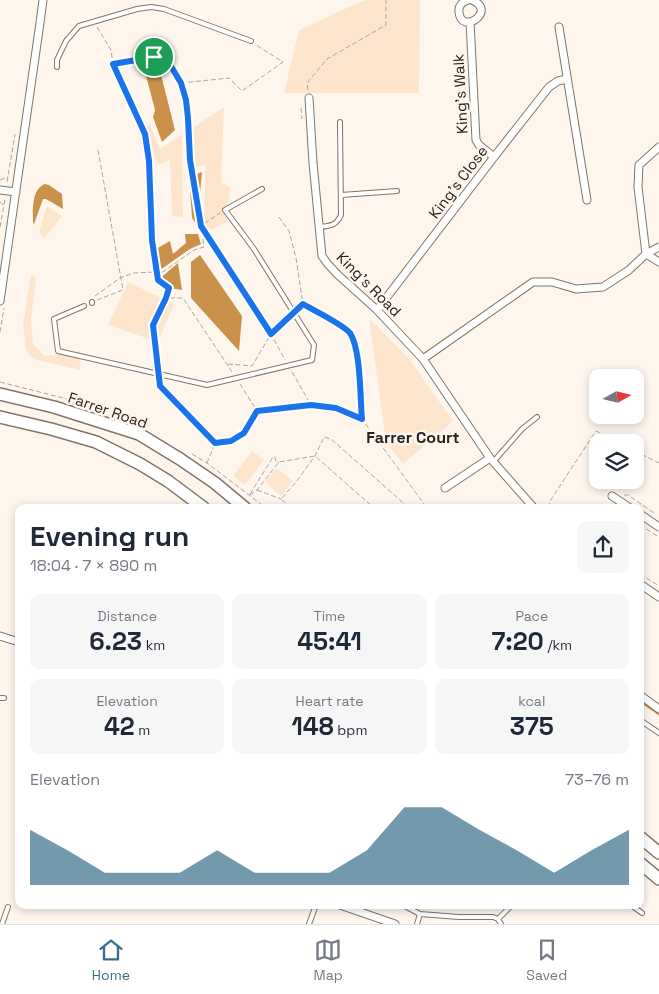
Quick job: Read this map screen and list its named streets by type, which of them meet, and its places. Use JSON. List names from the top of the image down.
{
  "streets": {
    "highway": ["Farrer Road"],
    "street": ["King's Walk", "King's Close", "King's Road"]
  },
  "crossings": [
    ["King's Walk", "King's Close"],
    ["King's Close", "King's Road"]
  ],
  "districts": ["Farrer Court"],
  "north": "right",
  "page": {
    "heading": ["Evening run", "18:04 · 7 × 890 m"],
    "stats": [
      ["Distance", "6.23 km"],
      ["Time", "45:41"],
      ["Pace", "7:20 /km"],
      ["Elevation", "42 m"],
      ["Heart rate", "148 bpm"],
      ["kcal", "375"]
    ],
    "chart": ["Elevation", "73–76 m"],
    "tabs": ["Home", "Map", "Saved"]
  }
}
